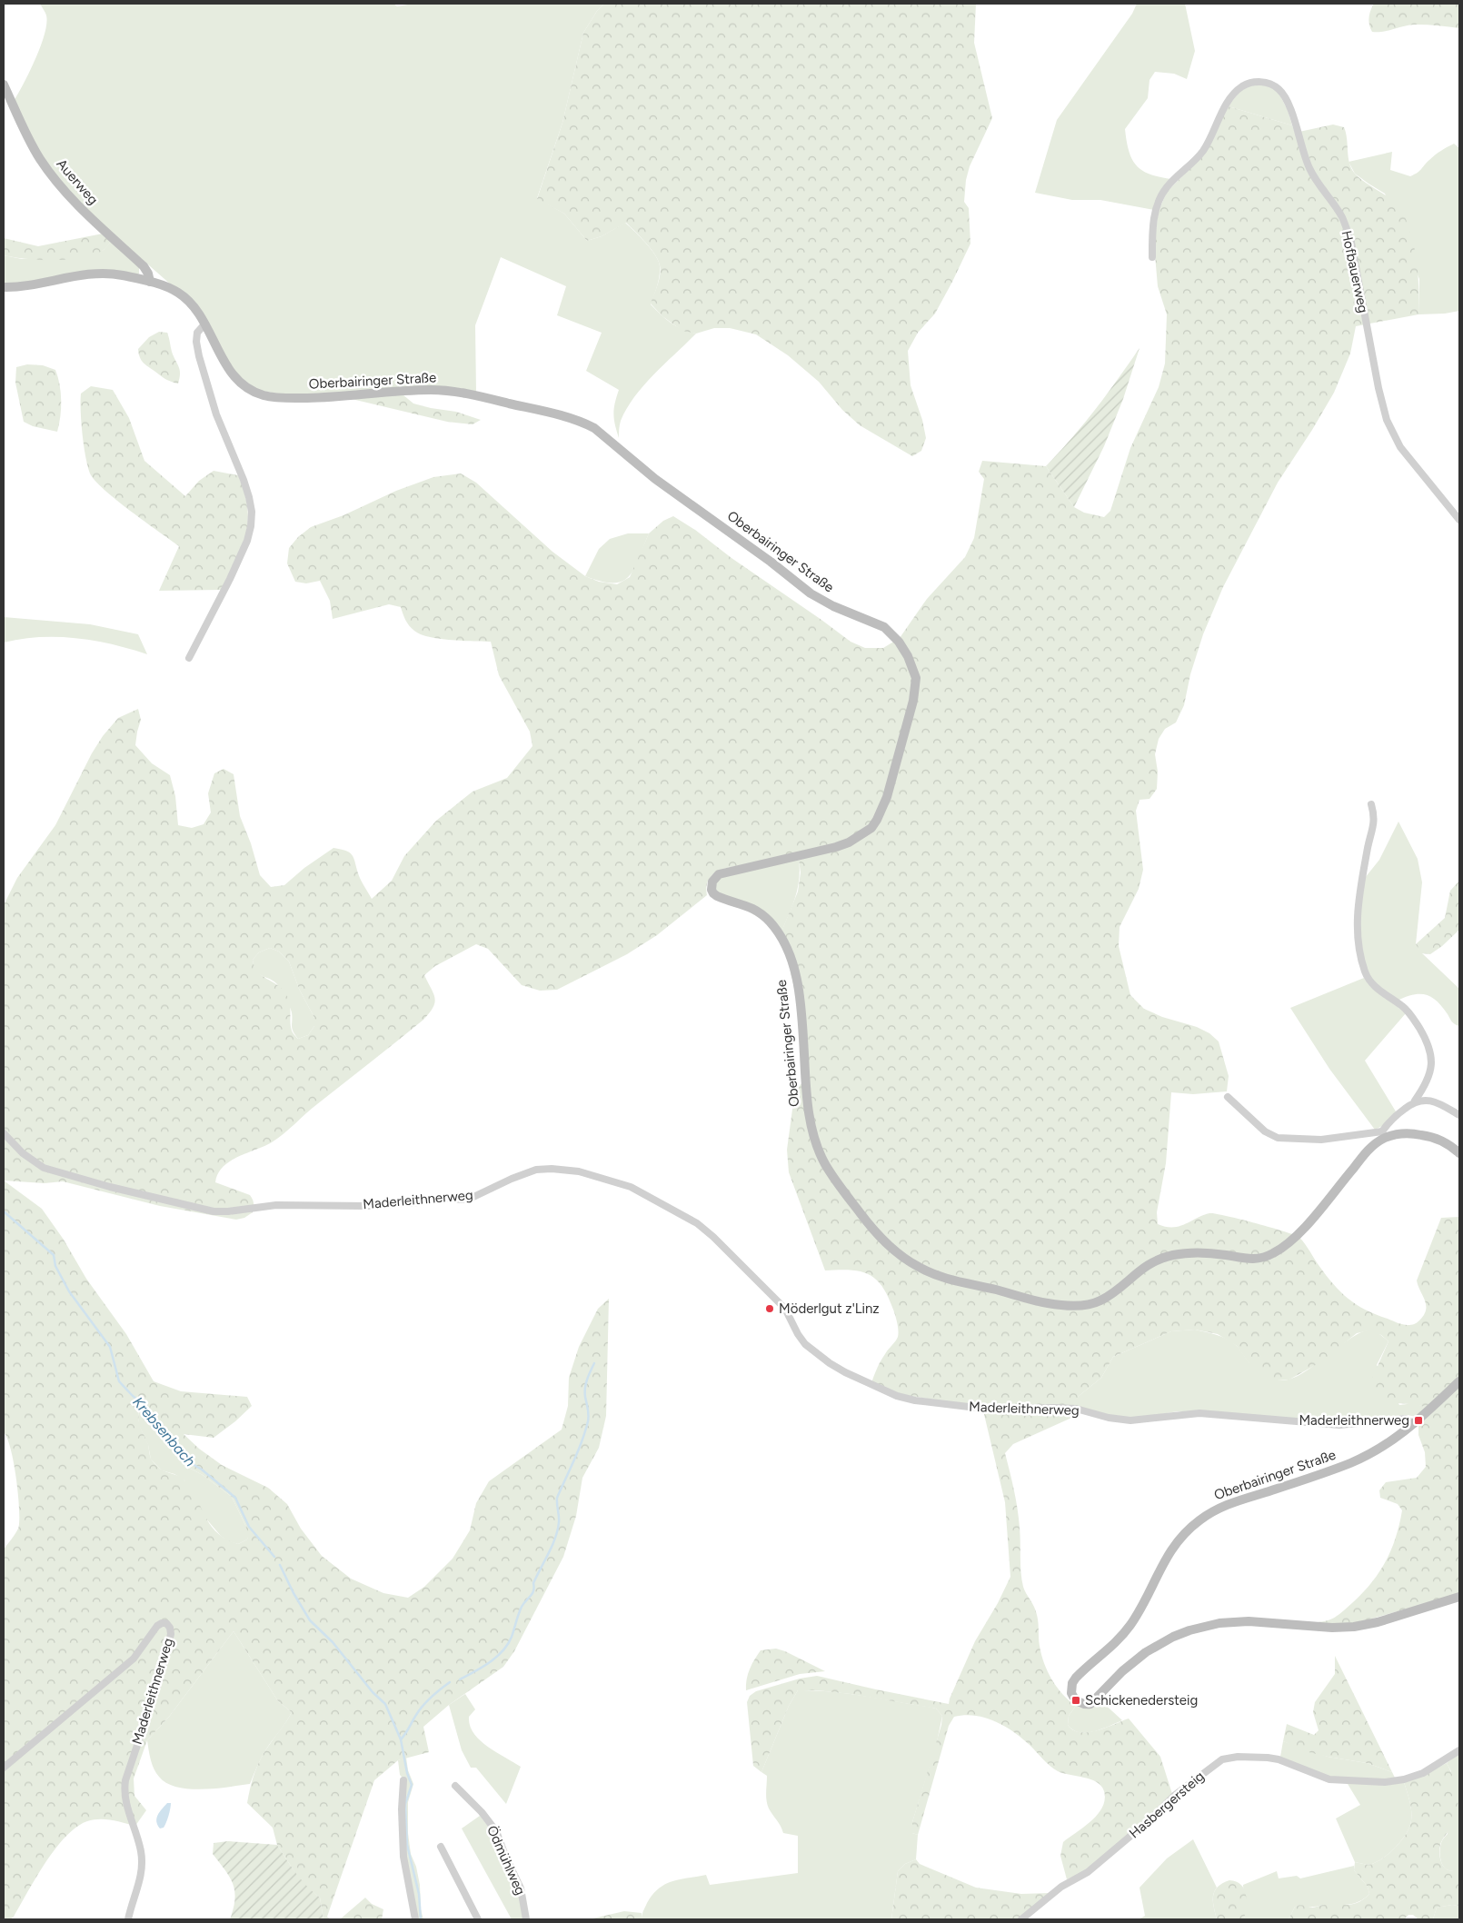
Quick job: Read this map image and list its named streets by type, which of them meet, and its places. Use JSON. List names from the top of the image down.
{
  "streets": {
    "street": [
      "Auerweg",
      "Hofbauerweg",
      "Oberbairinger Straße",
      "Maderleithnerweg",
      "Hasbergersteig",
      "Ödmühlweg"
    ]
  },
  "crossings": [
    ["Auerweg", "Oberbairinger Straße"],
    ["Oberbairinger Straße", "Maderleithnerweg"]
  ],
  "water": ["Krebsenbach"],
  "places": {
    "other": ["Möderlgut z'Linz"],
    "transit": ["Maderleithnerweg", "Schickenedersteig"]
  }
}
